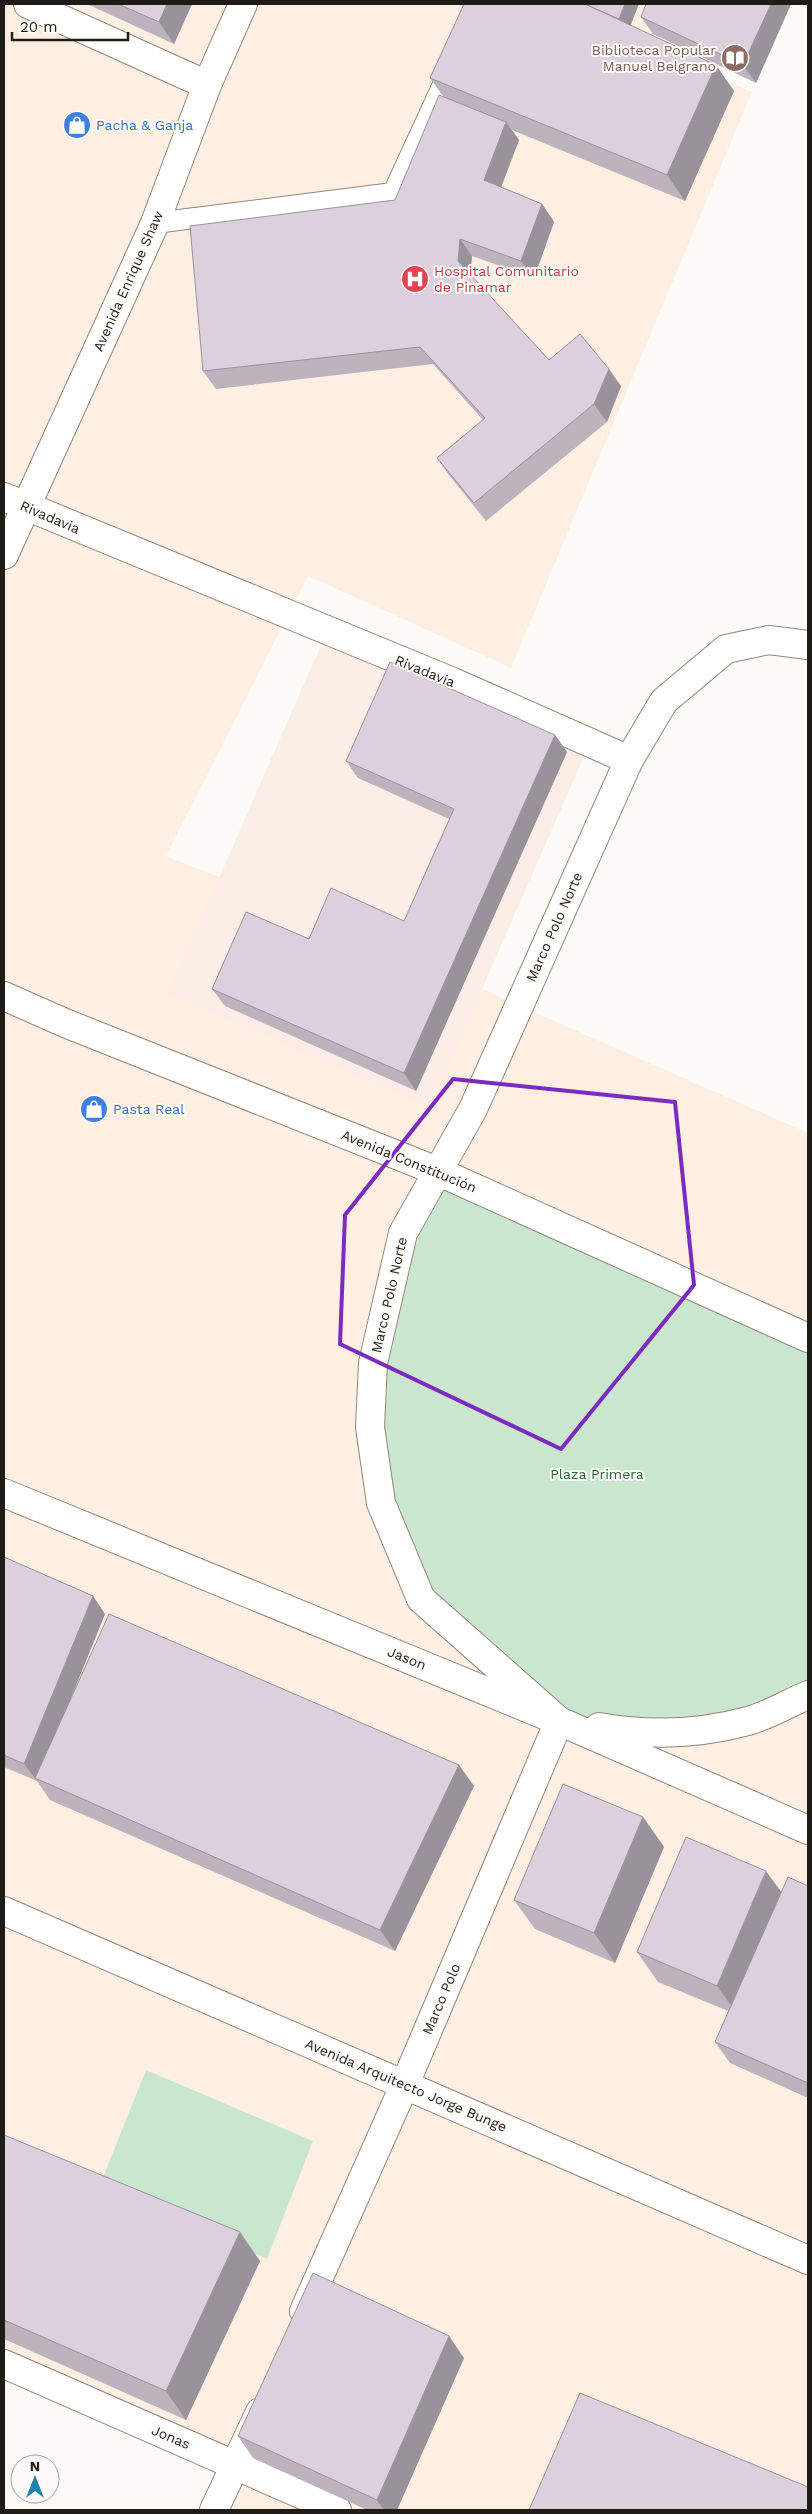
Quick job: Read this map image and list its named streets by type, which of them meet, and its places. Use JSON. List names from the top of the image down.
{
  "streets": {
    "street": [
      "Avenida Enrique Shaw",
      "Rivadavia",
      "Marco Polo Norte",
      "Avenida Constitución",
      "Jason",
      "Marco Polo",
      "Avenida Arquitecto Jorge Bunge",
      "Jonas"
    ]
  },
  "crossings": [
    ["Avenida Enrique Shaw", "Rivadavia"],
    ["Rivadavia", "Marco Polo Norte"],
    ["Marco Polo Norte", "Avenida Constitución"],
    ["Marco Polo Norte", "Jason"],
    ["Marco Polo Norte", "Marco Polo"],
    ["Jason", "Marco Polo"],
    ["Marco Polo", "Avenida Arquitecto Jorge Bunge"]
  ],
  "parks": ["Plaza Primera"],
  "places": {
    "library": ["Biblioteca Popular Manuel Belgrano"],
    "shop": ["Pacha & Ganja", "Pasta Real"],
    "hospital": ["Hospital Comunitario de Pinamar"]
  },
  "scale_bar": "20 m",
  "north": "top"
}
